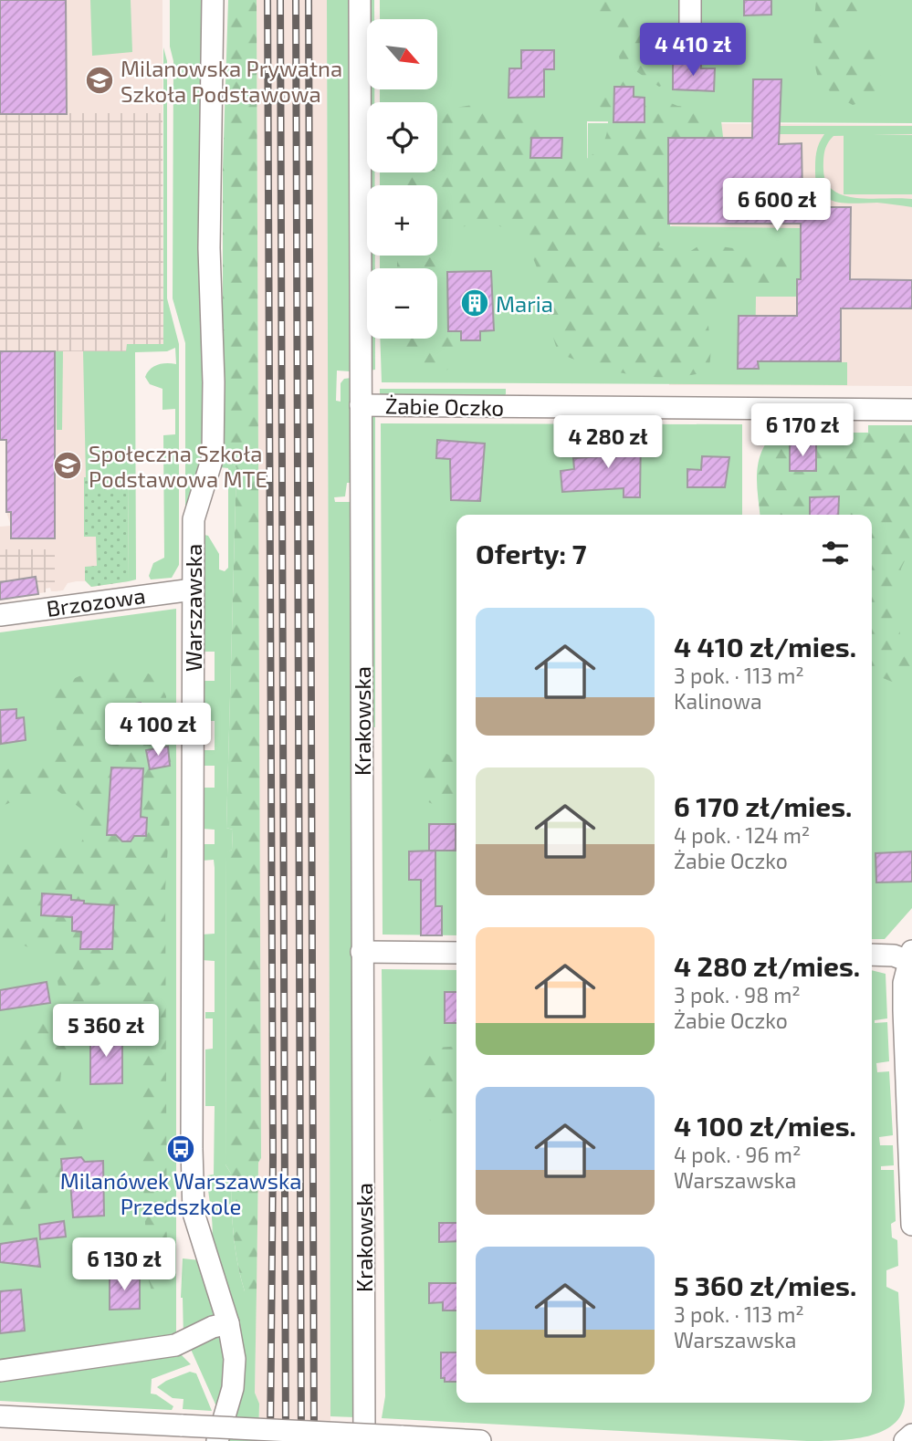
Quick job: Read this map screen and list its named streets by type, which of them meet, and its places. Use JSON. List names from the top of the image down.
{
  "streets": {
    "street": [
      "Żabie Oczko",
      "Brzozowa",
      "Warszawska",
      "Krakowska"
    ]
  },
  "crossings": [
    ["Żabie Oczko", "Krakowska"],
    ["Brzozowa", "Warszawska"]
  ],
  "places": {
    "school or university": ["Milanowska Prywatna Szkoła Podstawowa", "Społeczna Szkoła Podstawowa MTE"],
    "building": ["Maria"],
    "bus stop": ["Milanówek Warszawska Przedszkole"]
  },
  "north": "bottom right",
  "page": {
    "map_buttons": ["+", "−"],
    "price": [
      "4 410 zł",
      "6 600 zł",
      "6 170 zł",
      "4 280 zł",
      "4 100 zł",
      "5 360 zł",
      "6 130 zł"
    ],
    "heading": "Oferty: 7",
    "list": [
      {
        "name": "4 410 zł/mies.",
        "note": "3 pok. · 113 m² · Kalinowa"
      },
      {
        "name": "6 170 zł/mies.",
        "note": "4 pok. · 124 m² · Żabie Oczko"
      },
      {
        "name": "4 280 zł/mies.",
        "note": "3 pok. · 98 m² · Żabie Oczko"
      },
      {
        "name": "4 100 zł/mies.",
        "note": "4 pok. · 96 m² · Warszawska"
      },
      {
        "name": "5 360 zł/mies.",
        "note": "3 pok. · 113 m² · Warszawska"
      }
    ]
  }
}
